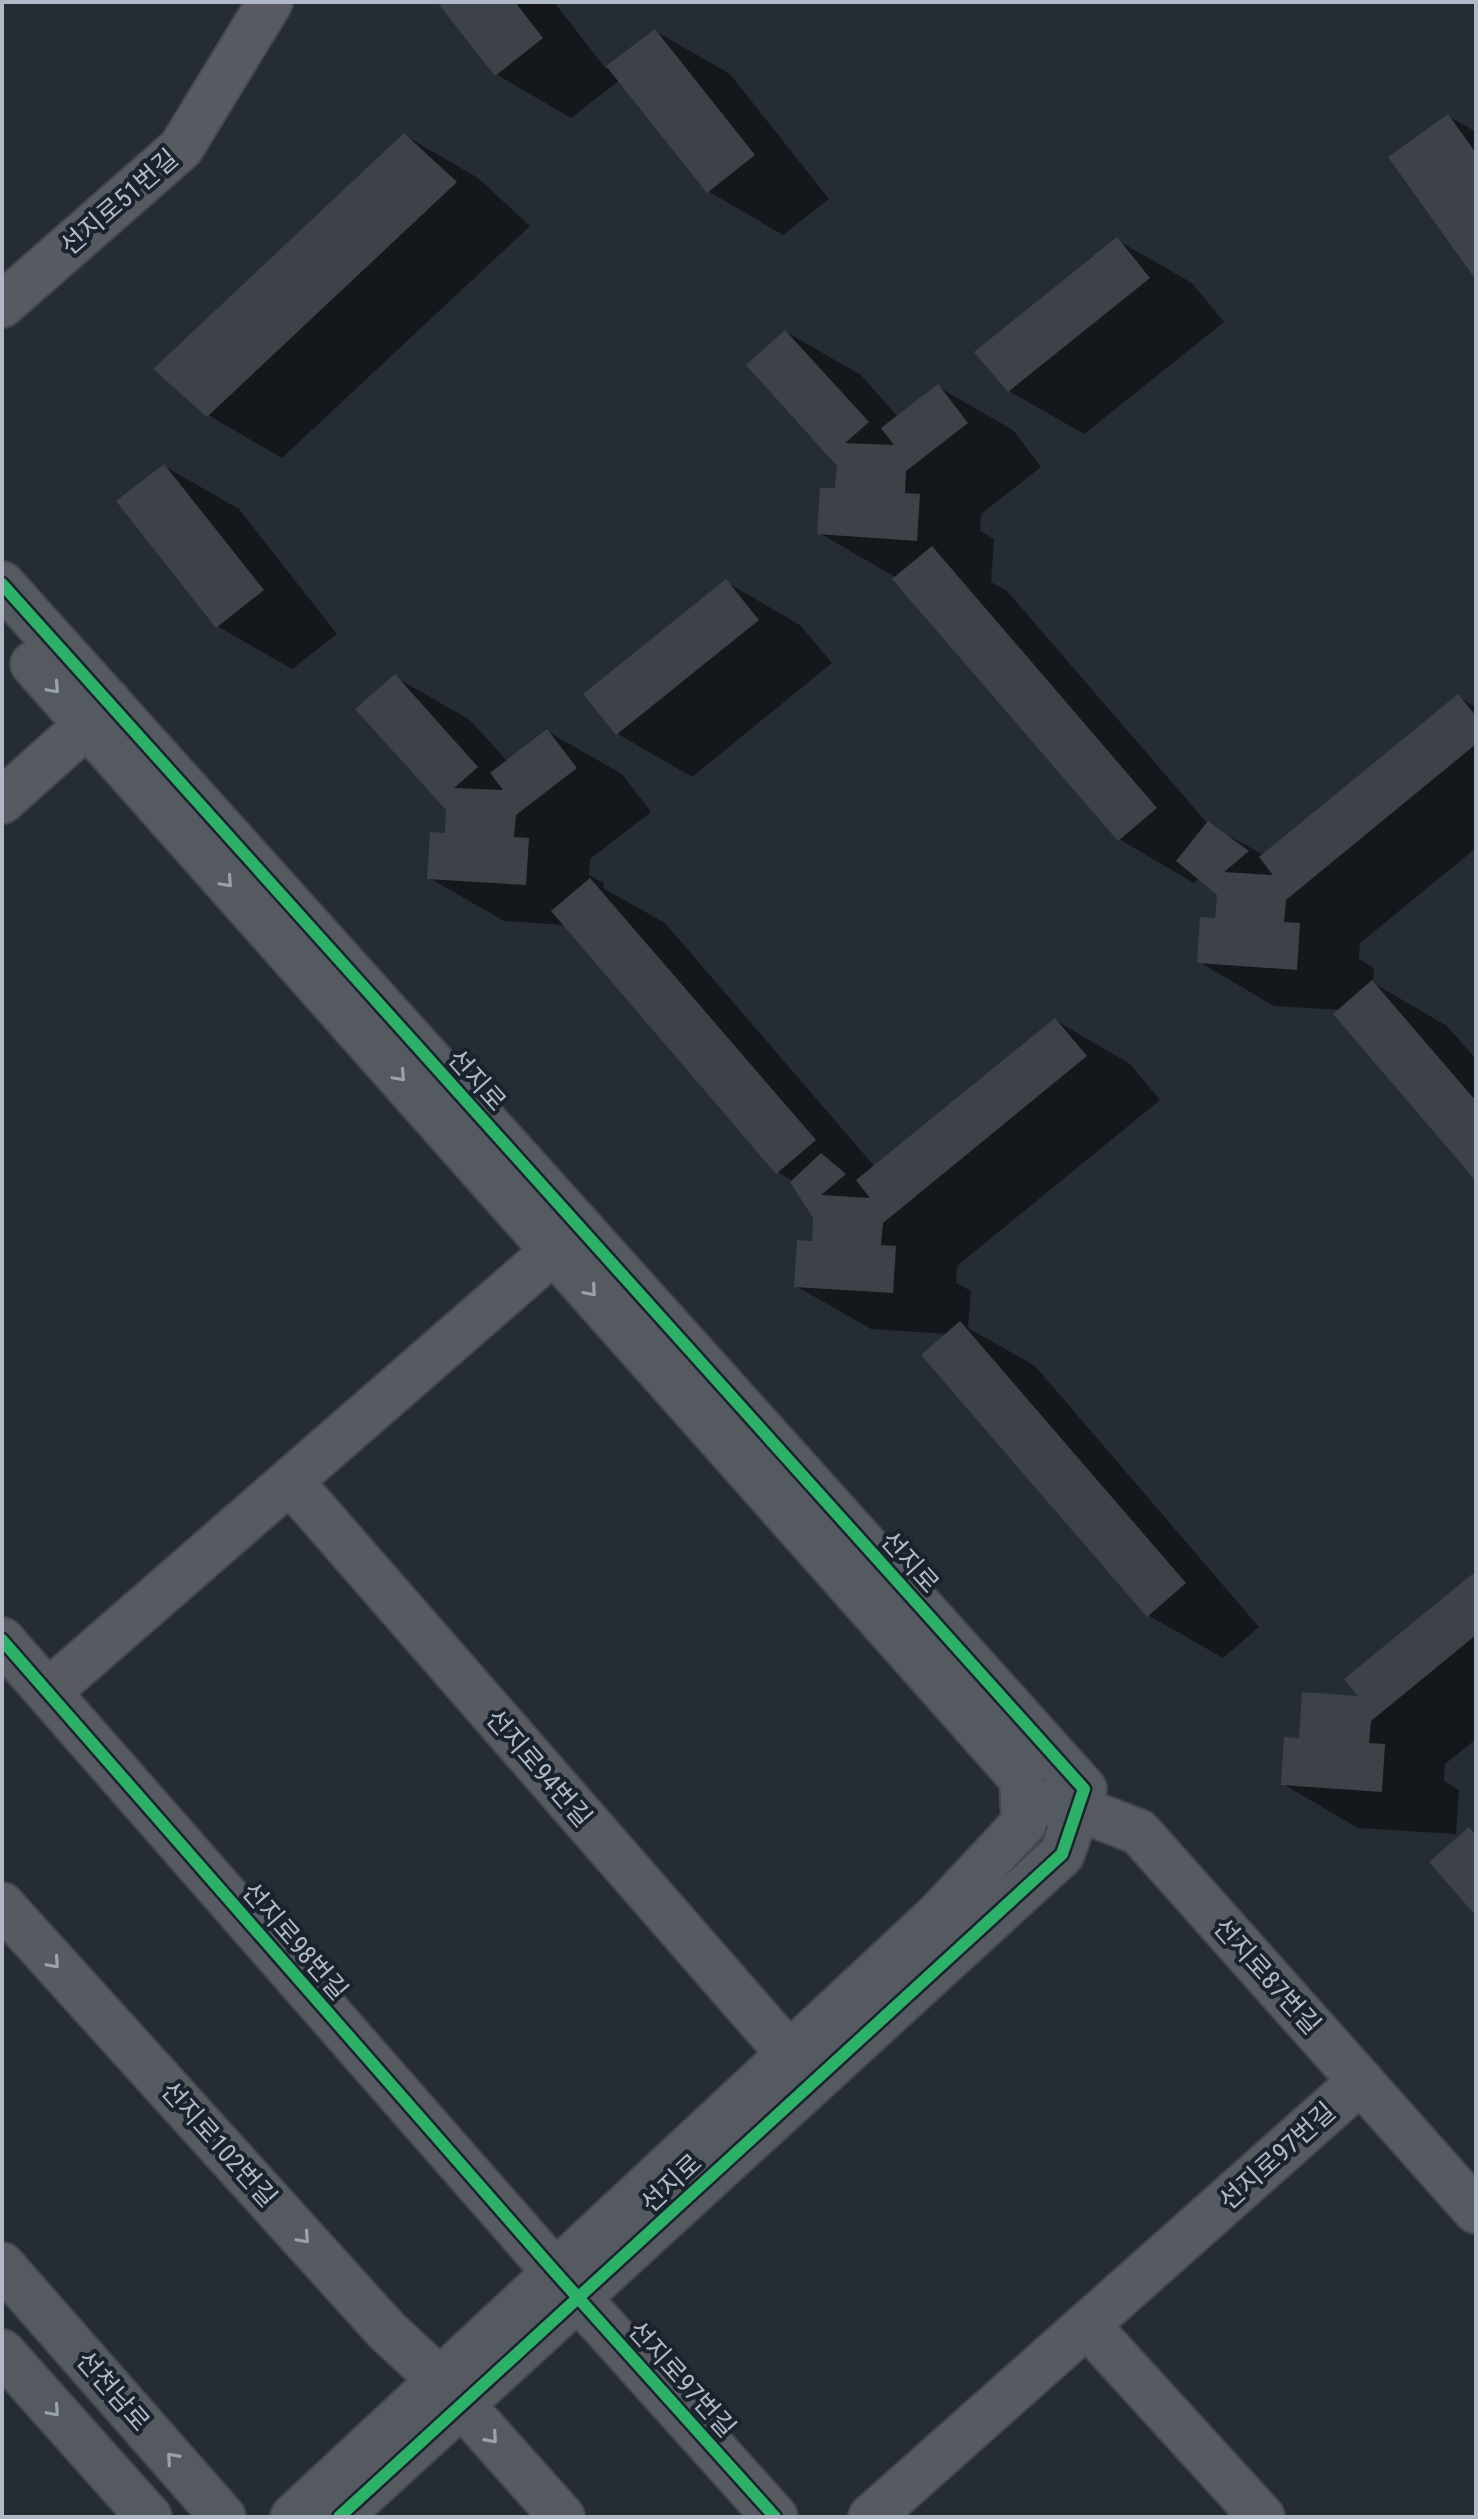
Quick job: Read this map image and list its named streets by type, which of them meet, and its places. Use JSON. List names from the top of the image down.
{
  "streets": {
    "street": [
      "선지로51번길",
      "선지로",
      "선지로94번길",
      "선지로98번길",
      "선지로87번길",
      "선지로102번길",
      "선지로97번길",
      "선천남로"
    ]
  },
  "crossings": [
    ["선지로", "선지로94번길"],
    ["선지로", "선지로98번길"],
    ["선지로", "선지로87번길"],
    ["선지로", "선지로102번길"],
    ["선지로", "선지로97번길"],
    ["선지로98번길", "선지로97번길"],
    ["선지로87번길", "선지로97번길"]
  ],
  "one_way": ["선지로102번길"]
}
